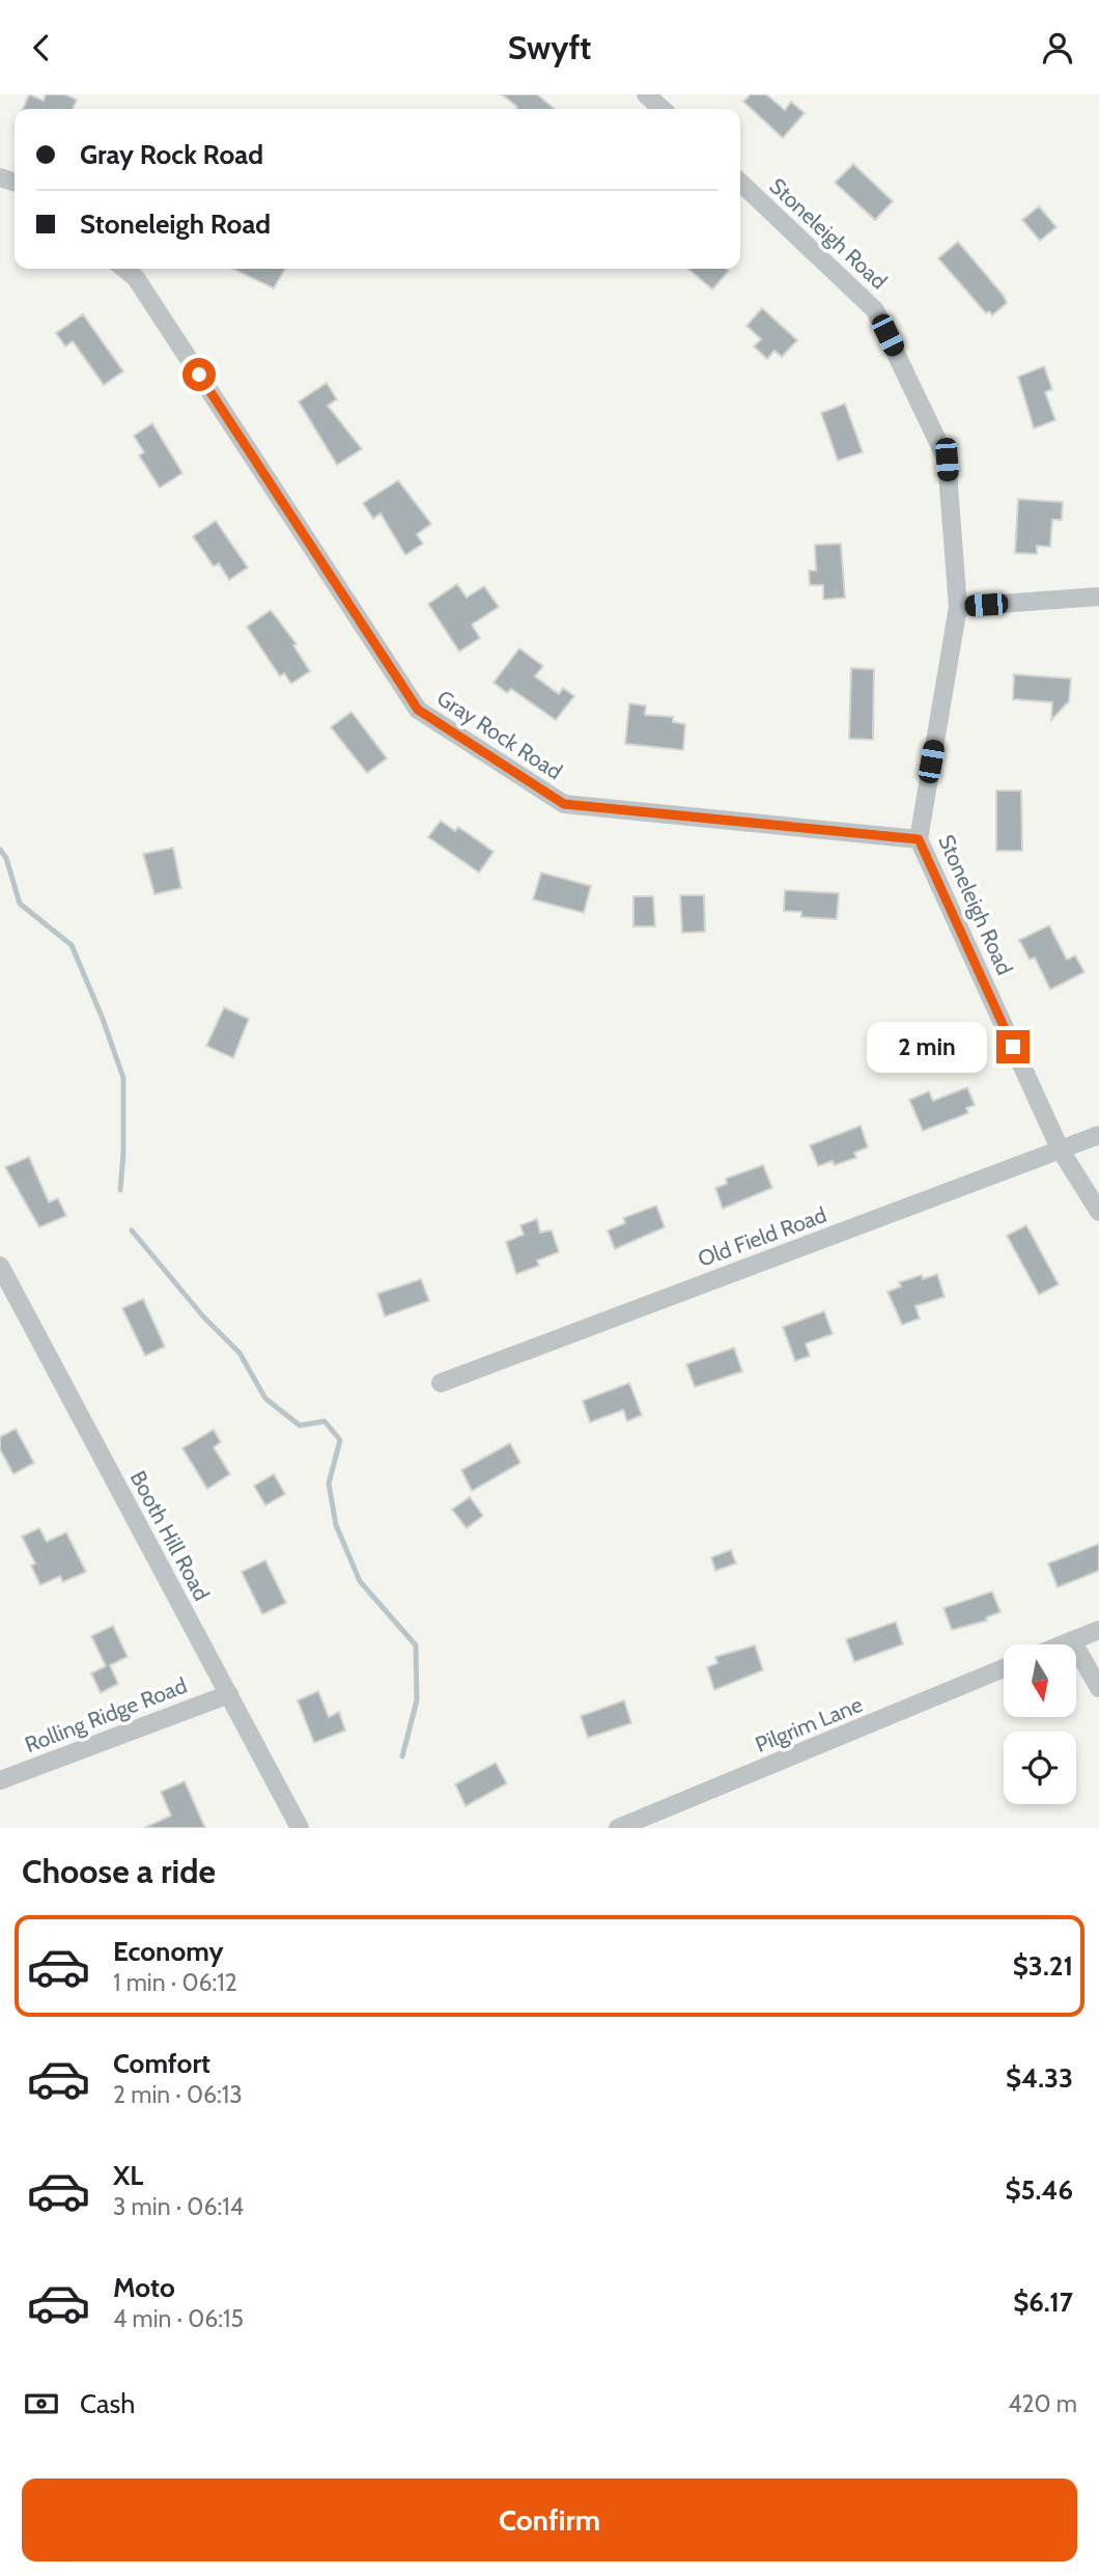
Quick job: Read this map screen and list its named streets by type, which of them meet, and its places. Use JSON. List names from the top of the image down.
{
  "streets": {
    "street": [
      "Stoneleigh Road",
      "Gray Rock Road",
      "Old Field Road",
      "Booth Hill Road",
      "Rolling Ridge Road",
      "Pilgrim Lane"
    ]
  },
  "crossings": [
    ["Stoneleigh Road", "Gray Rock Road"],
    ["Stoneleigh Road", "Old Field Road"],
    ["Booth Hill Road", "Rolling Ridge Road"]
  ],
  "north": "bottom",
  "page": {
    "header": "Swyft",
    "banner": ["Gray Rock Road", "Stoneleigh Road"],
    "bubble": "2 min",
    "heading": "Choose a ride",
    "list": [
      {
        "name": "Economy",
        "note": "1 min · 06:12",
        "value": "$3.21"
      },
      {
        "name": "Comfort",
        "note": "2 min · 06:13",
        "value": "$4.33"
      },
      {
        "name": "XL",
        "note": "3 min · 06:14",
        "value": "$5.46"
      },
      {
        "name": "Moto",
        "note": "4 min · 06:15",
        "value": "$6.17"
      }
    ],
    "pay": ["Cash", "420 m"],
    "buttons": "Confirm"
  }
}
